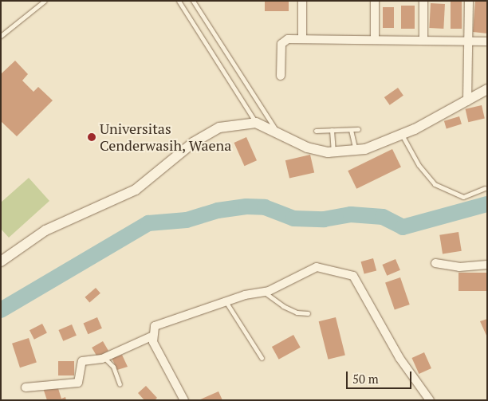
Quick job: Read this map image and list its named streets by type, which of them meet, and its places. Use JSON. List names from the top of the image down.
{
  "places": ["Universitas Cenderwasih, Waena"],
  "scale_bar": "50 m"
}
